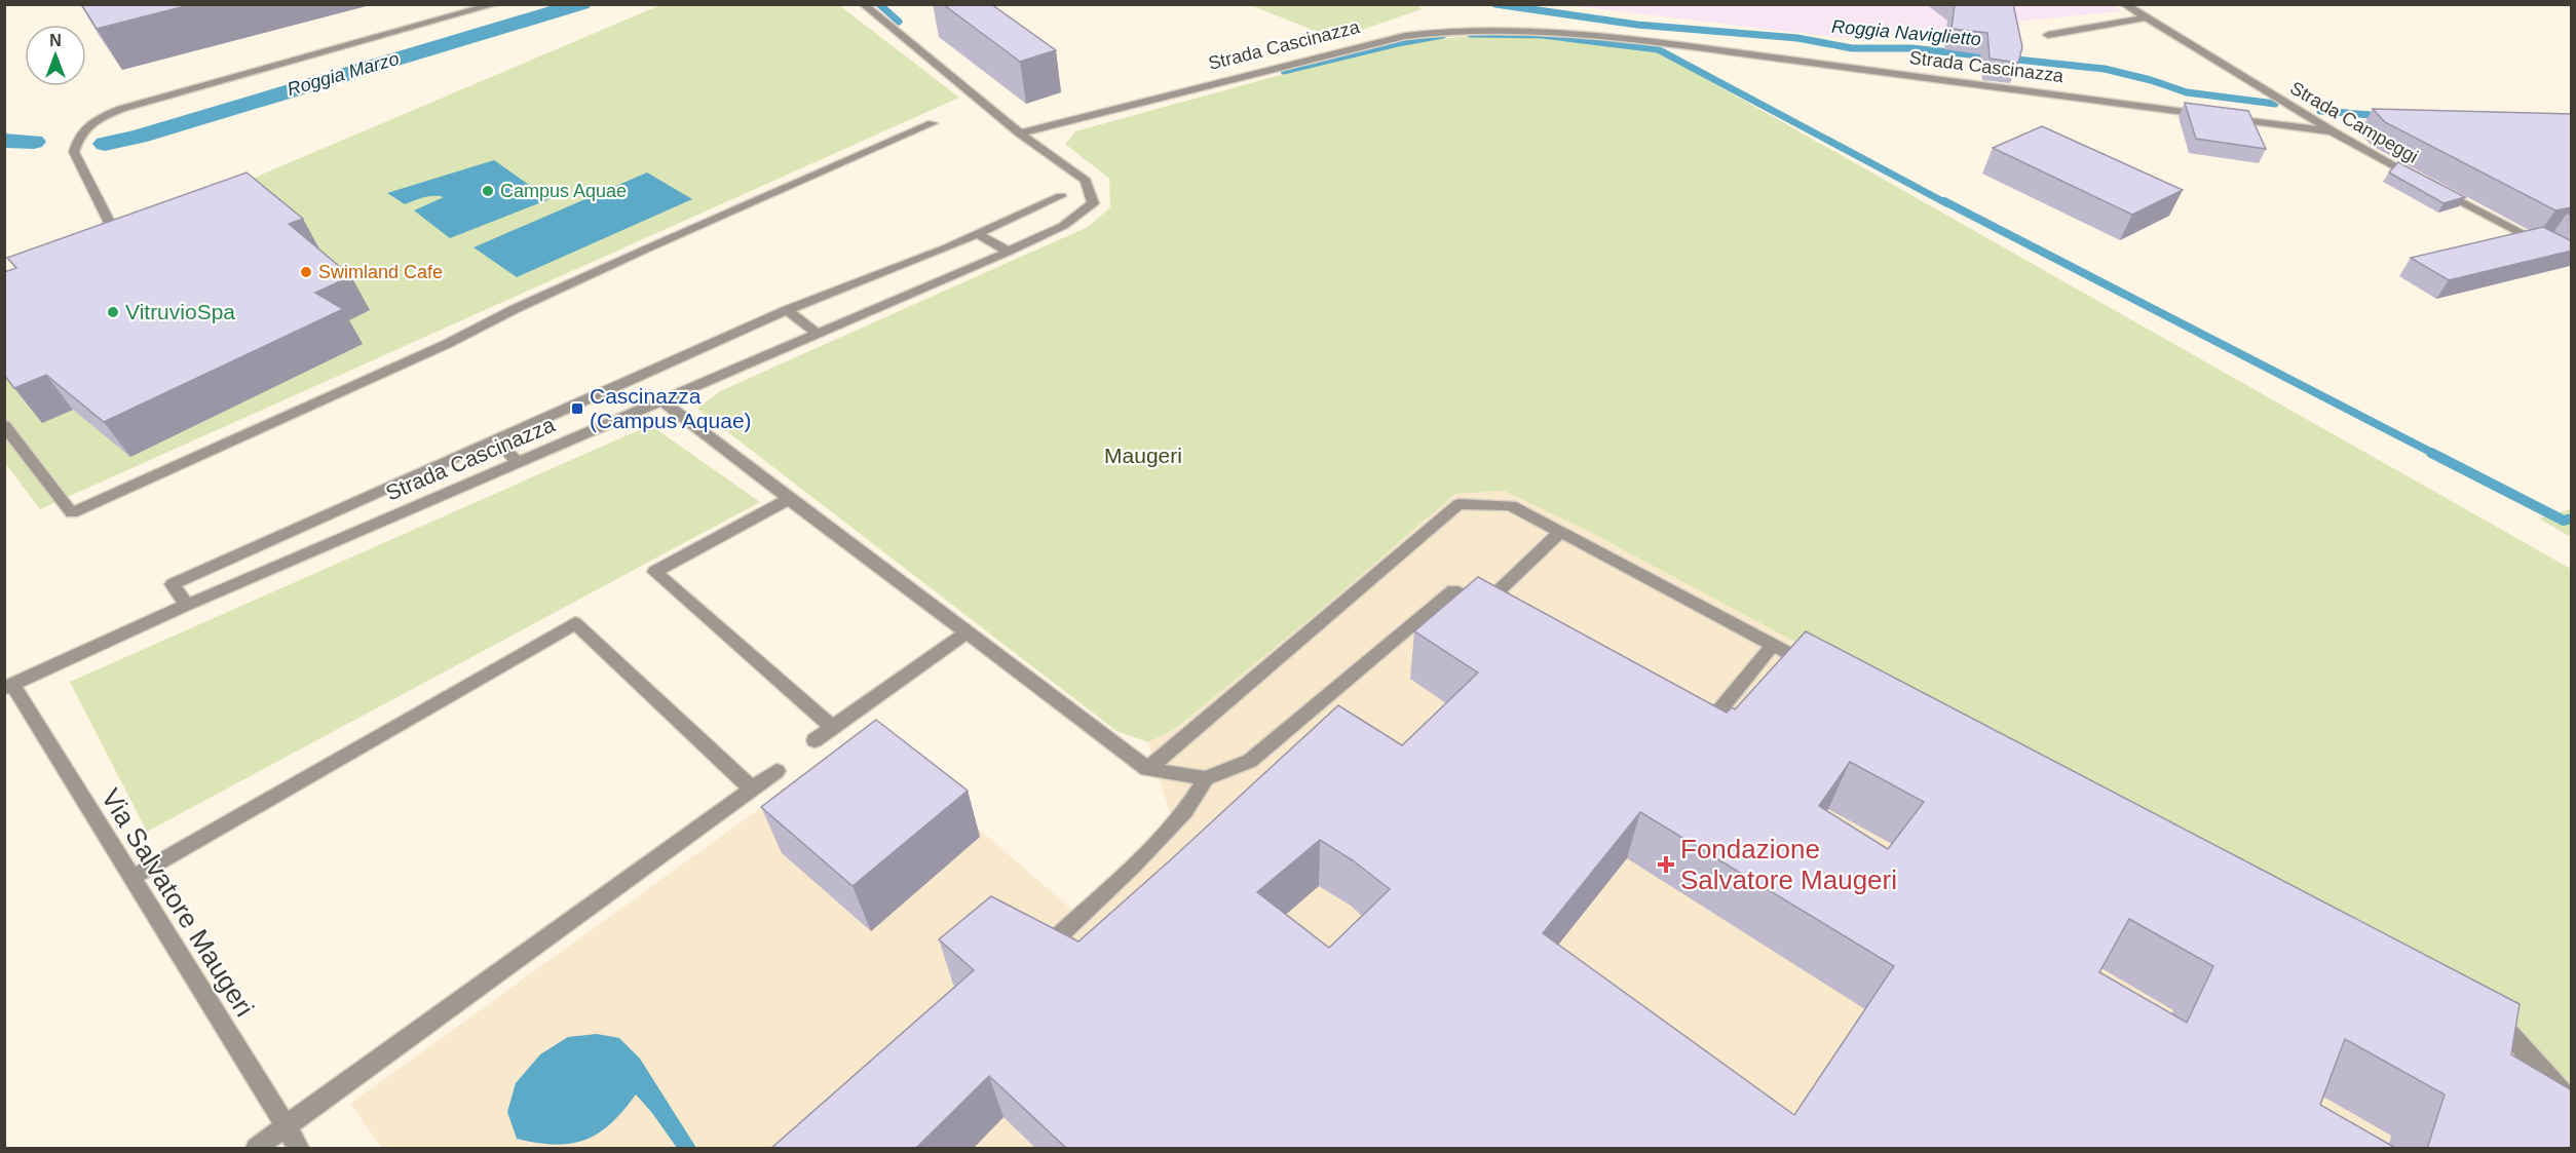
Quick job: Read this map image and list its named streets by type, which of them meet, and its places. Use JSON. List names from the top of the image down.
{
  "streets": {
    "street": ["Strada Cascinazza", "Strada Campeggi", "Via Salvatore Maugeri"]
  },
  "crossings": [
    ["Strada Cascinazza", "Via Salvatore Maugeri"]
  ],
  "water": ["Roggia Naviglietto", "Roggia Marzo"],
  "parks": ["Maugeri"],
  "places": {
    "other": ["Campus Aquae", "Swimland Cafe", "VitruvioSpa"],
    "transit": ["Cascinazza (Campus Aquae)"],
    "health": ["Fondazione Salvatore Maugeri"]
  },
  "north": "top"
}
